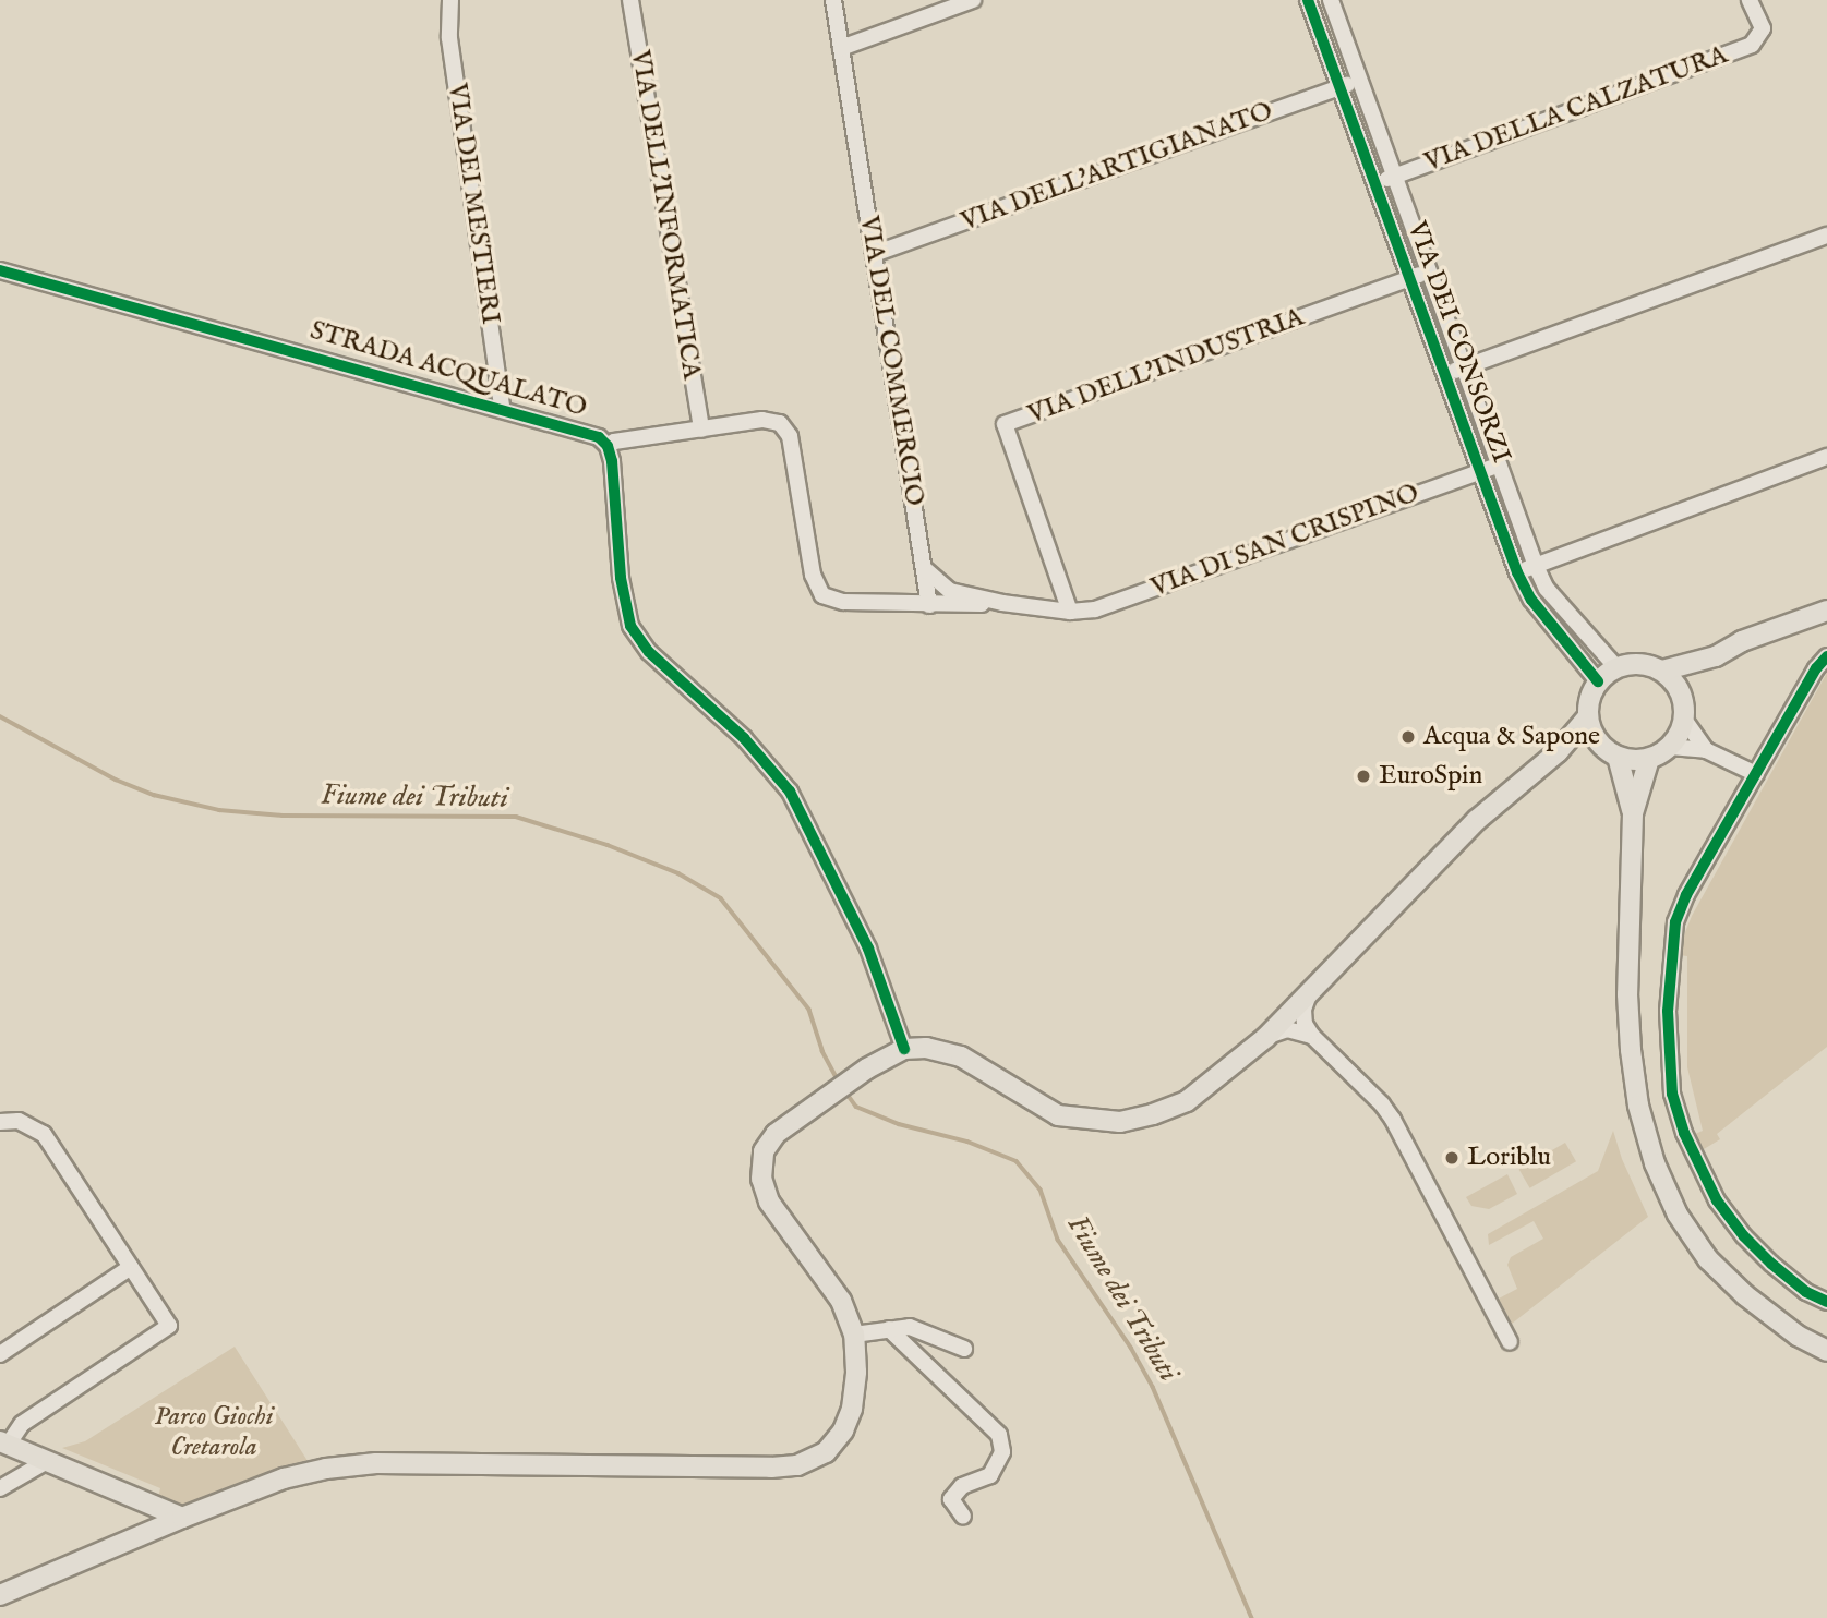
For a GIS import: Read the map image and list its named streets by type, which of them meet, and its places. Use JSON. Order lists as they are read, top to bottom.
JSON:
{
  "streets": {
    "street": [
      "VIA DELLA CALZATURA",
      "VIA DELL'ARTIGIANATO",
      "VIA DEI MESTIERI",
      "VIA DELL'INFORMATICA",
      "VIA DEI CONSORZI",
      "VIA DEL COMMERCIO",
      "VIA DELL'INDUSTRIA",
      "STRADA ACQUALATO",
      "VIA DI SAN CRISPINO"
    ]
  },
  "crossings": [
    ["VIA DELLA CALZATURA", "VIA DEI CONSORZI"],
    ["VIA DELL'ARTIGIANATO", "VIA DEI CONSORZI"],
    ["VIA DELL'ARTIGIANATO", "VIA DEL COMMERCIO"],
    ["VIA DEI MESTIERI", "STRADA ACQUALATO"],
    ["VIA DEI CONSORZI", "VIA DELL'INDUSTRIA"],
    ["VIA DEI CONSORZI", "VIA DI SAN CRISPINO"],
    ["VIA DELL'INDUSTRIA", "VIA DI SAN CRISPINO"]
  ],
  "water": ["Fiume dei Tributi"],
  "parks": ["Parco Giochi Cretarola"],
  "places": ["Acqua & Sapone", "EuroSpin", "Loriblu"]
}
